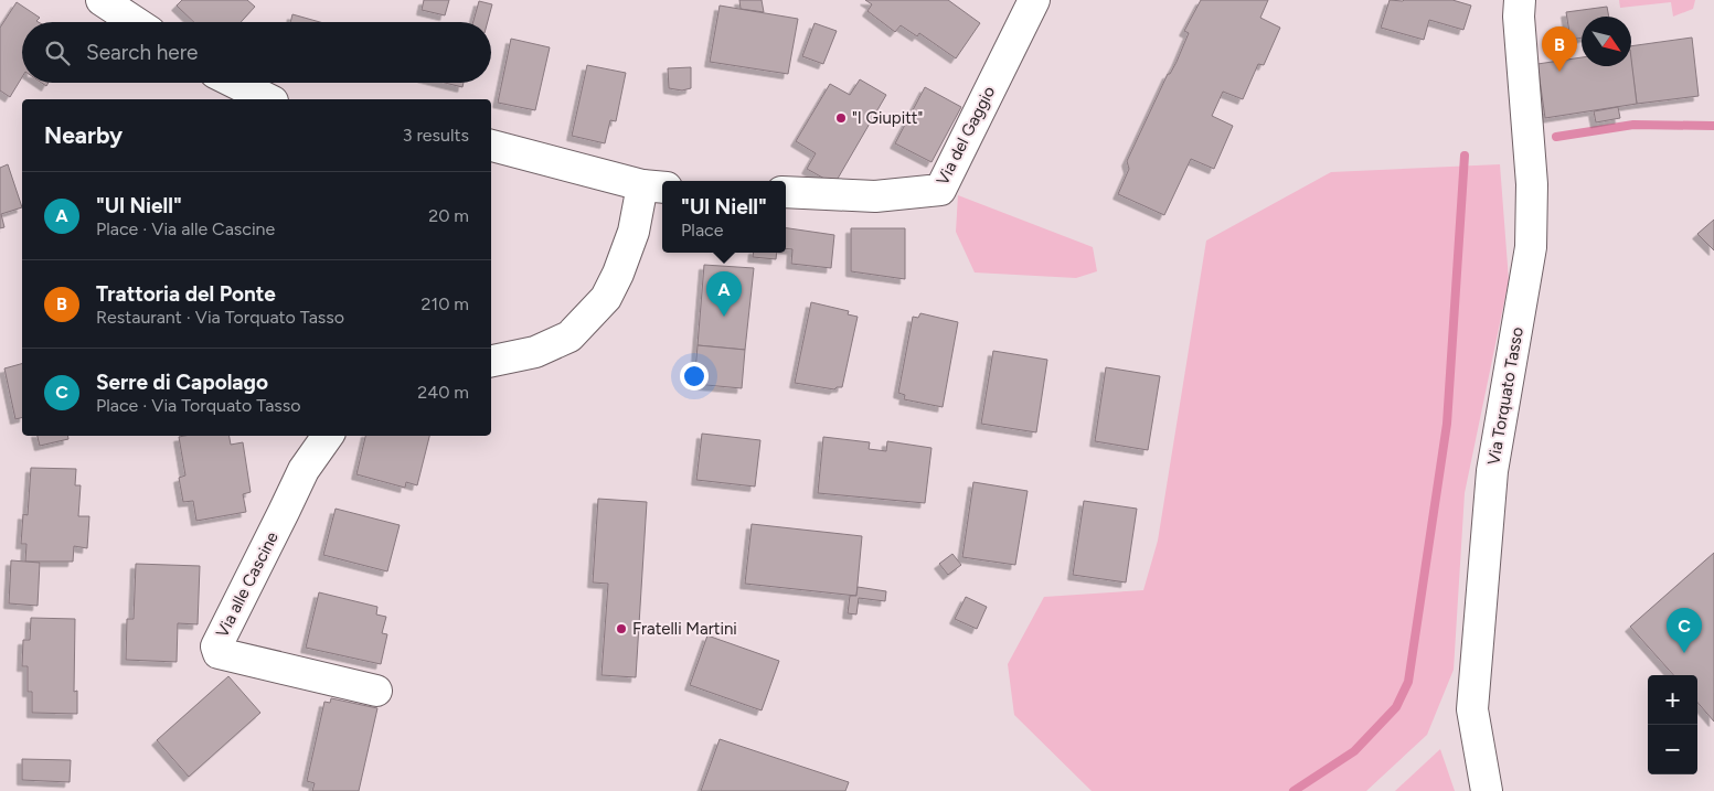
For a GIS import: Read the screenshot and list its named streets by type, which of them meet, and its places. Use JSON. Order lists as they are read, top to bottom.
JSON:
{
  "streets": {
    "street": ["Via del Gaggio", "Via Torquato Tasso", "Via alle Cascine"]
  },
  "places": ["\"I Giupitt\"", "Fratelli Martini"],
  "north": "bottom right",
  "page": {
    "search": "Search here",
    "pins": ["B", "A", "C"],
    "heading": ["Nearby", "3 results"],
    "list": [
      {
        "mark": "A",
        "name": "\"Ul Niell\"",
        "note": "Place · Via alle Cascine",
        "value": "20 m"
      },
      {
        "mark": "B",
        "name": "Trattoria del Ponte",
        "note": "Restaurant · Via Torquato Tasso",
        "value": "210 m"
      },
      {
        "mark": "C",
        "name": "Serre di Capolago",
        "note": "Place · Via Torquato Tasso",
        "value": "240 m"
      }
    ],
    "popup": ["\"Ul Niell\"", "Place"],
    "map_buttons": ["+", "−"]
  }
}
